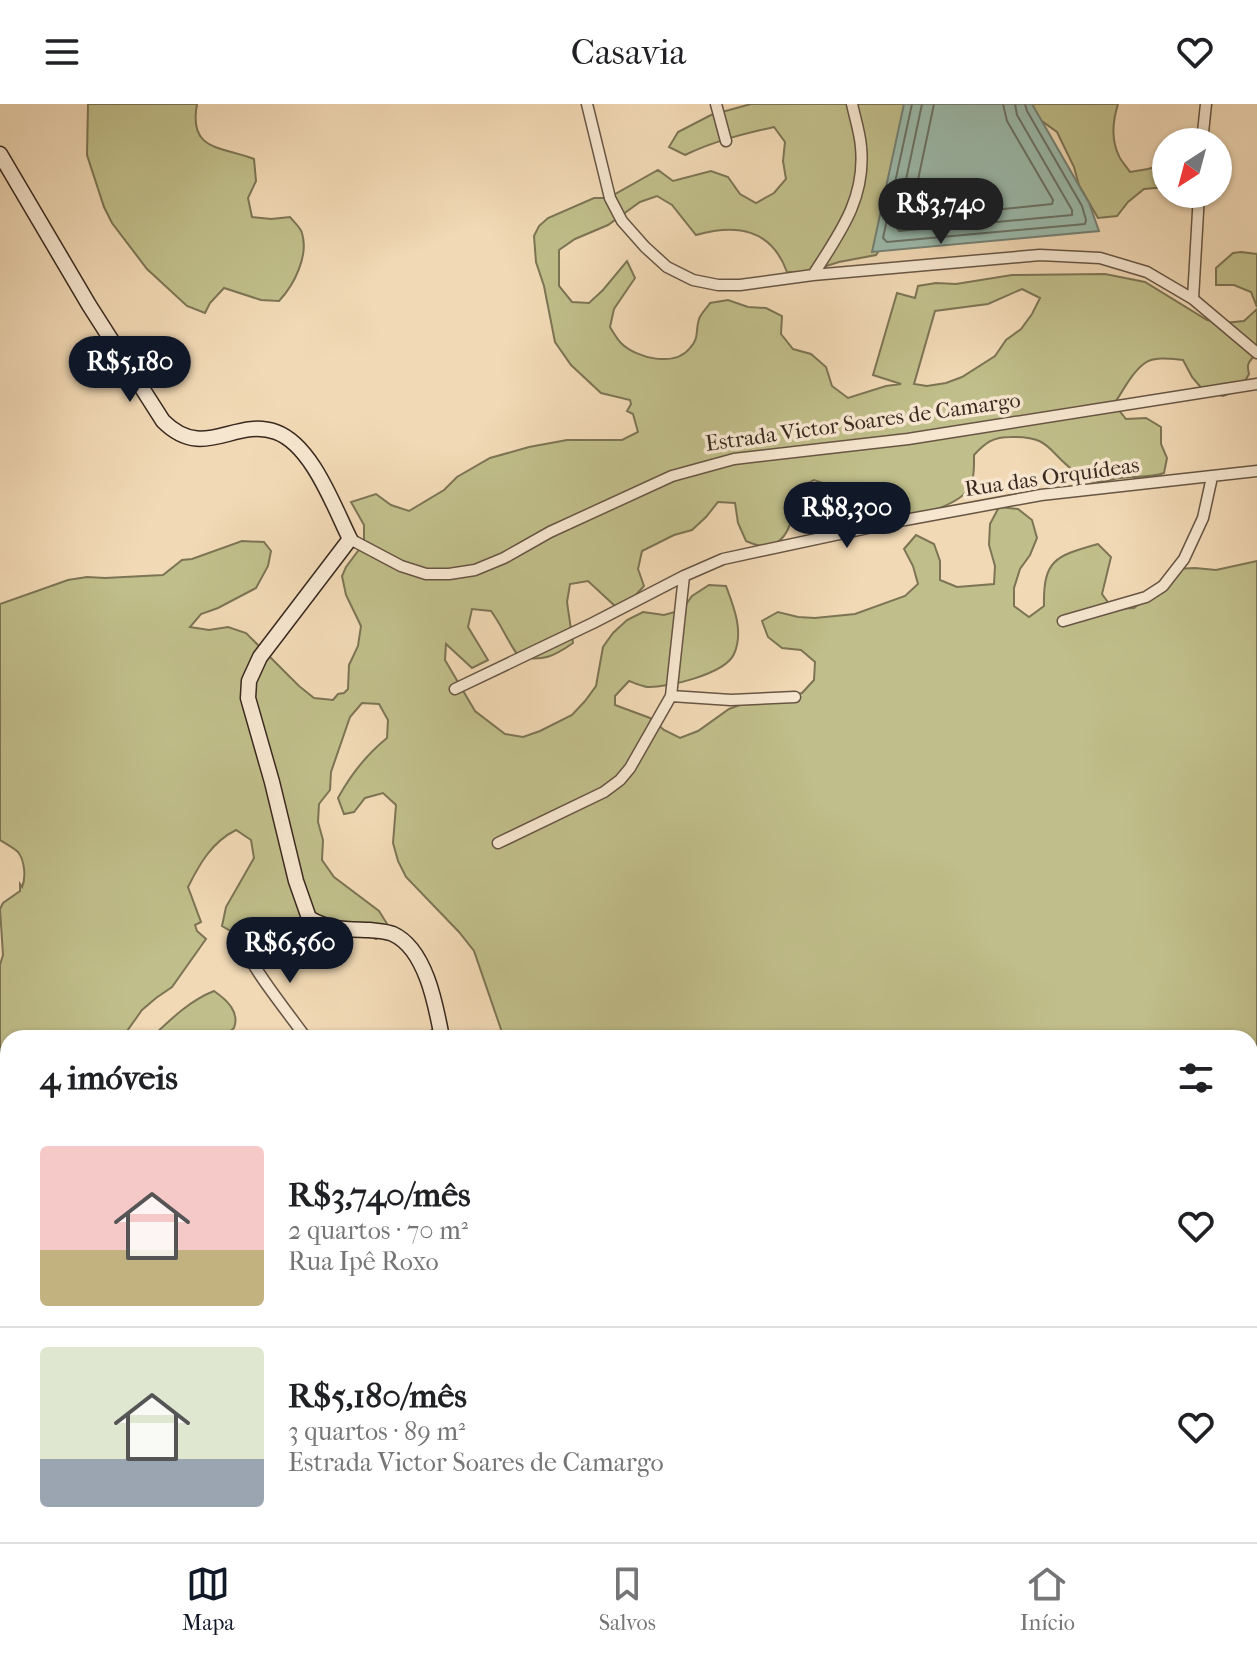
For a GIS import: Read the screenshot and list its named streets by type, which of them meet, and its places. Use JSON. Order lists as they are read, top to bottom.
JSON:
{
  "streets": {
    "street": ["Estrada Victor Soares de Camargo", "Rua das Orquídeas"]
  },
  "north": "bottom left",
  "page": {
    "header": "Casavia",
    "price": [
      "R$3,740",
      "R$5,180",
      "R$8,300",
      "R$6,560"
    ],
    "heading": "4 imóveis",
    "list": [
      {
        "name": "R$3,740/mês",
        "note": "2 quartos · 70 m² · Rua Ipê Roxo"
      },
      {
        "name": "R$5,180/mês",
        "note": "3 quartos · 89 m² · Estrada Victor Soares de Camargo"
      }
    ],
    "tabs": ["Mapa", "Salvos", "Início"]
  }
}
